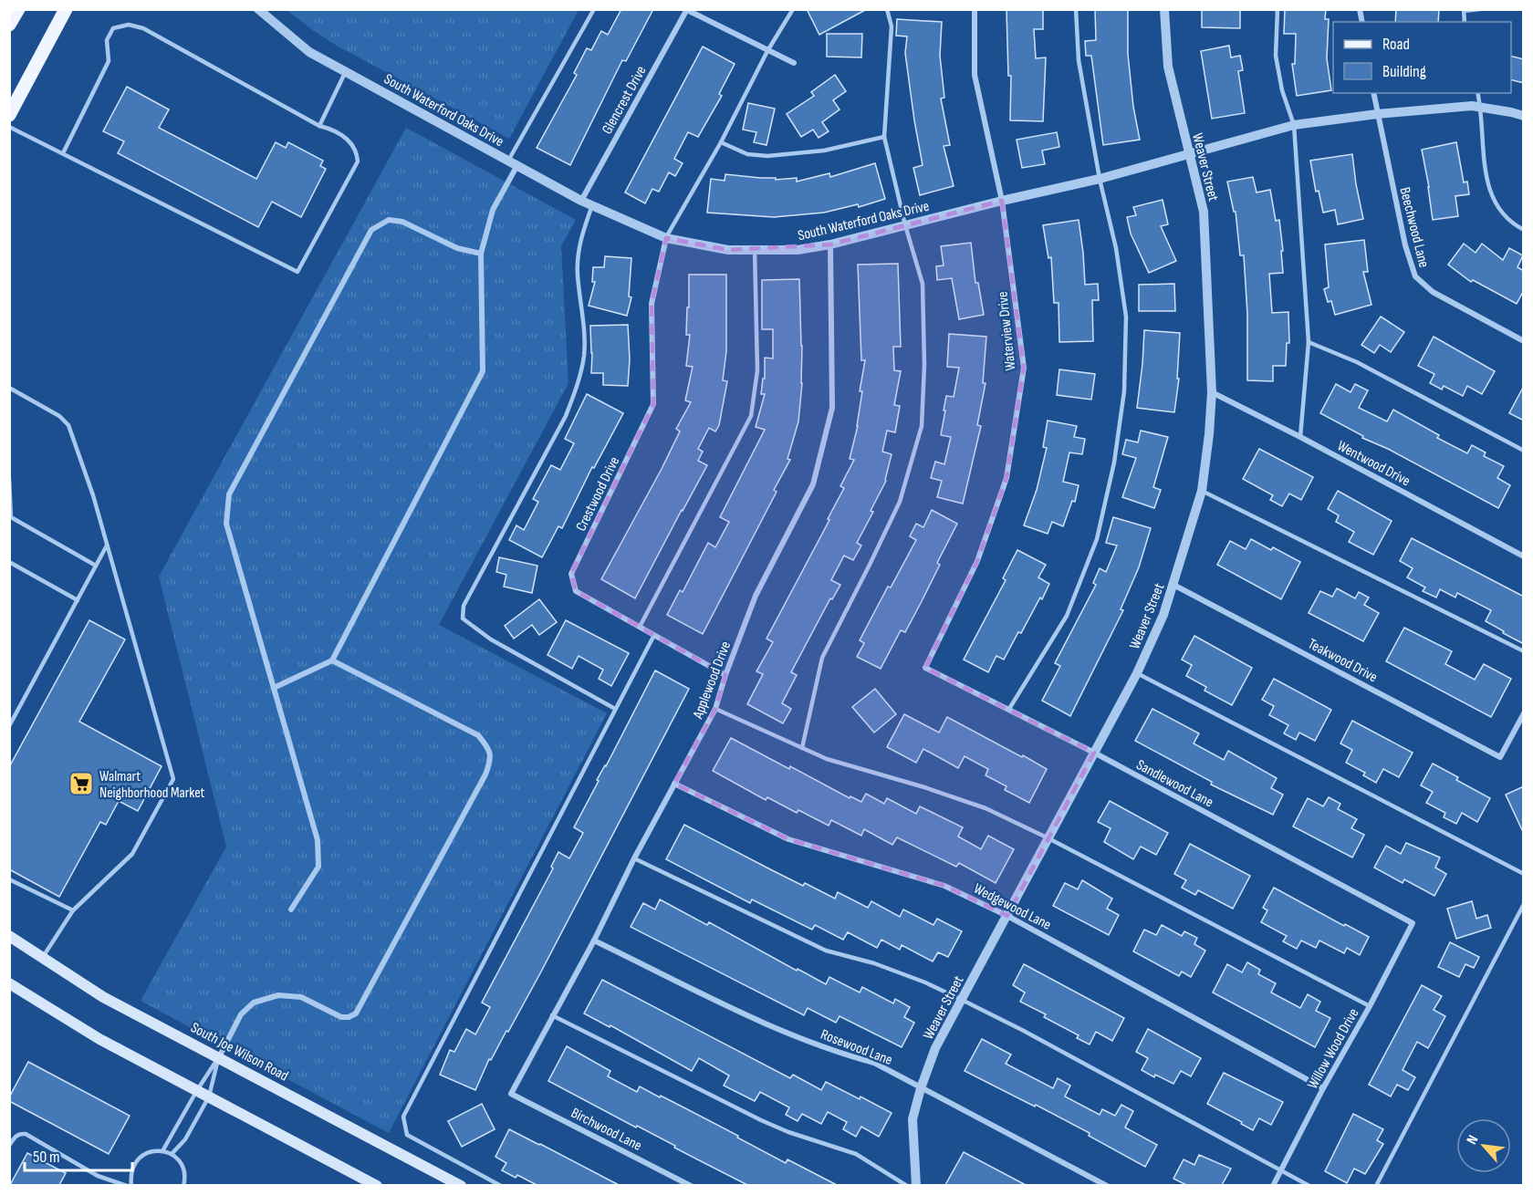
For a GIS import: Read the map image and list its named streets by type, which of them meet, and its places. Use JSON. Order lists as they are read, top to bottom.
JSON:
{
  "streets": {
    "main road": ["South Joe Wilson Road"],
    "street": [
      "Glencrest Drive",
      "South Waterford Oaks Drive",
      "Weaver Street",
      "Beechwood Lane",
      "Waterview Drive",
      "Wentwood Drive",
      "Crestwood Drive",
      "Teakwood Drive",
      "Applewood Drive",
      "Sandlewood Lane",
      "Wedgewood Lane",
      "Rosewood Lane",
      "Willow Wood Drive",
      "Birchwood Lane"
    ]
  },
  "crossings": [
    ["Glencrest Drive", "South Waterford Oaks Drive"],
    ["South Waterford Oaks Drive", "Weaver Street"],
    ["South Waterford Oaks Drive", "Beechwood Lane"],
    ["South Waterford Oaks Drive", "Waterview Drive"],
    ["South Waterford Oaks Drive", "Crestwood Drive"],
    ["South Waterford Oaks Drive", "Applewood Drive"],
    ["Weaver Street", "Wentwood Drive"],
    ["Weaver Street", "Teakwood Drive"],
    ["Weaver Street", "Sandlewood Lane"],
    ["Weaver Street", "Wedgewood Lane"],
    ["Weaver Street", "Rosewood Lane"],
    ["Waterview Drive", "Sandlewood Lane"],
    ["Crestwood Drive", "Applewood Drive"],
    ["Applewood Drive", "Wedgewood Lane"],
    ["Applewood Drive", "Rosewood Lane"],
    ["Applewood Drive", "Birchwood Lane"],
    ["Sandlewood Lane", "Willow Wood Drive"],
    ["Wedgewood Lane", "Willow Wood Drive"]
  ],
  "places": {
    "supermarket": ["Walmart Neighborhood Market"]
  },
  "legend": ["Road", "Building"],
  "scale_bar": "50 m",
  "north": "top left"
}
